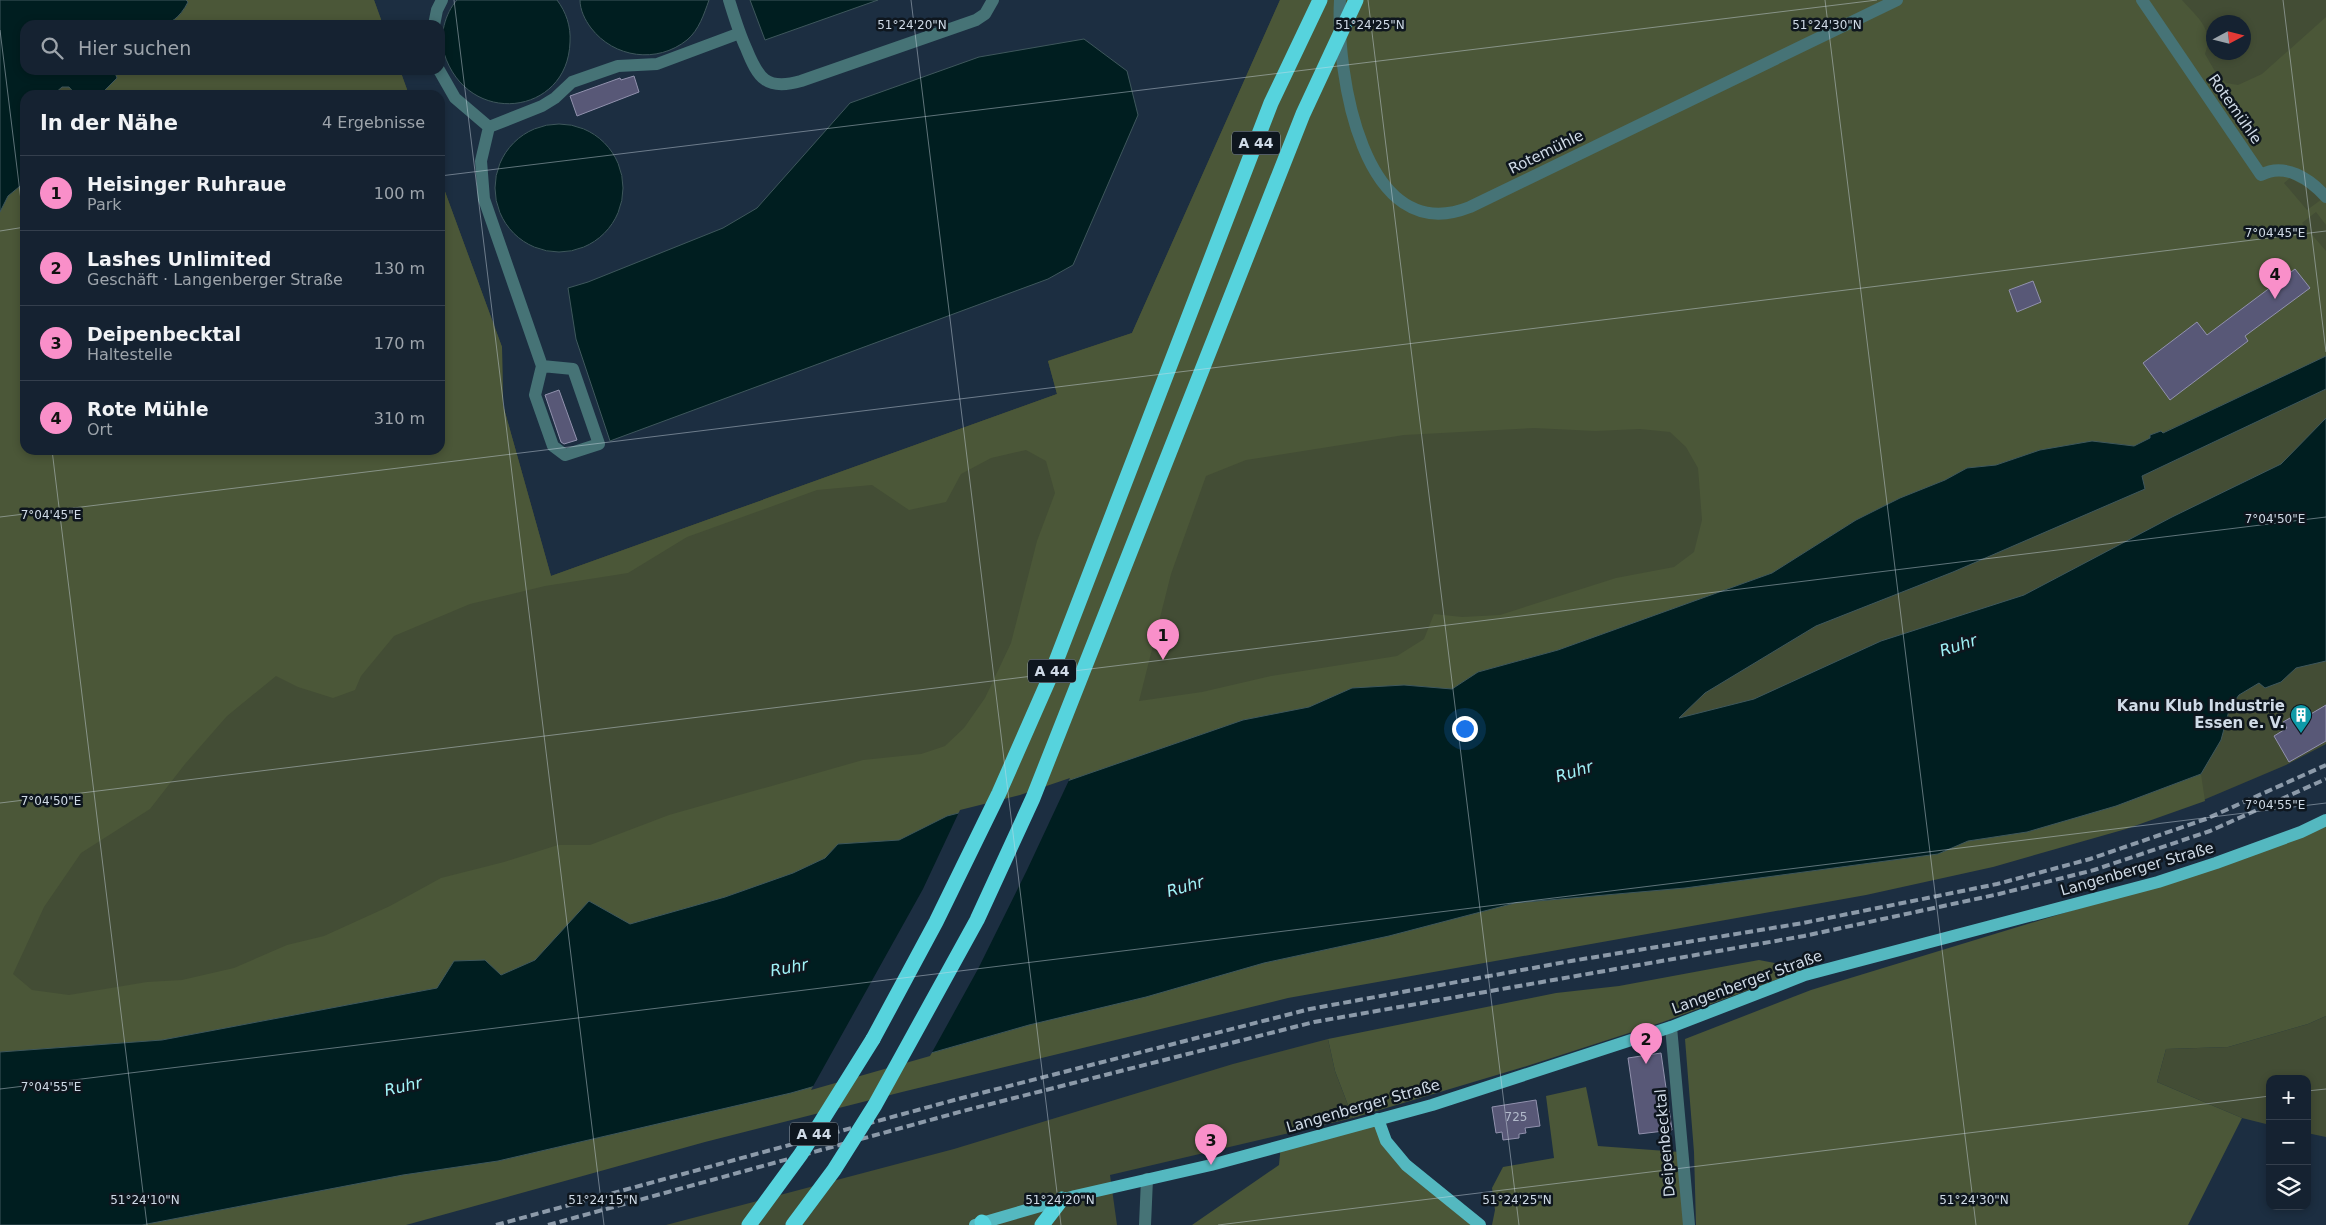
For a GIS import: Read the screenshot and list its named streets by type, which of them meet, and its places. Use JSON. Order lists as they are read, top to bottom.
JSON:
{
  "streets": {
    "highway": ["A 44"],
    "main road": ["Langenberger Straße"],
    "street": ["Rotemühle", "Deipenbecktal"]
  },
  "crossings": [
    ["Langenberger Straße", "Deipenbecktal"]
  ],
  "water": ["Ruhr"],
  "places": {
    "building": ["Kanu Klub Industrie Essen e. V."]
  },
  "house_numbers": ["725"],
  "north": "right",
  "page": {
    "search": "Hier suchen",
    "heading": ["In der Nähe", "4 Ergebnisse"],
    "list": [
      {
        "mark": "1",
        "name": "Heisinger Ruhraue",
        "note": "Park",
        "value": "100 m"
      },
      {
        "mark": "2",
        "name": "Lashes Unlimited",
        "note": "Geschäft · Langenberger Straße",
        "value": "130 m"
      },
      {
        "mark": "3",
        "name": "Deipenbecktal",
        "note": "Haltestelle",
        "value": "170 m"
      },
      {
        "mark": "4",
        "name": "Rote Mühle",
        "note": "Ort",
        "value": "310 m"
      }
    ],
    "pins": [
      "4",
      "1",
      "2",
      "3"
    ],
    "map_buttons": ["+", "−"]
  },
  "coordinates": [
    "51°24'20\"N",
    "51°24'25\"N",
    "51°24'30\"N",
    "7°04'45\"E",
    "7°04'50\"E",
    "7°04'55\"E",
    "51°24'10\"N",
    "51°24'15\"N"
  ]
}
